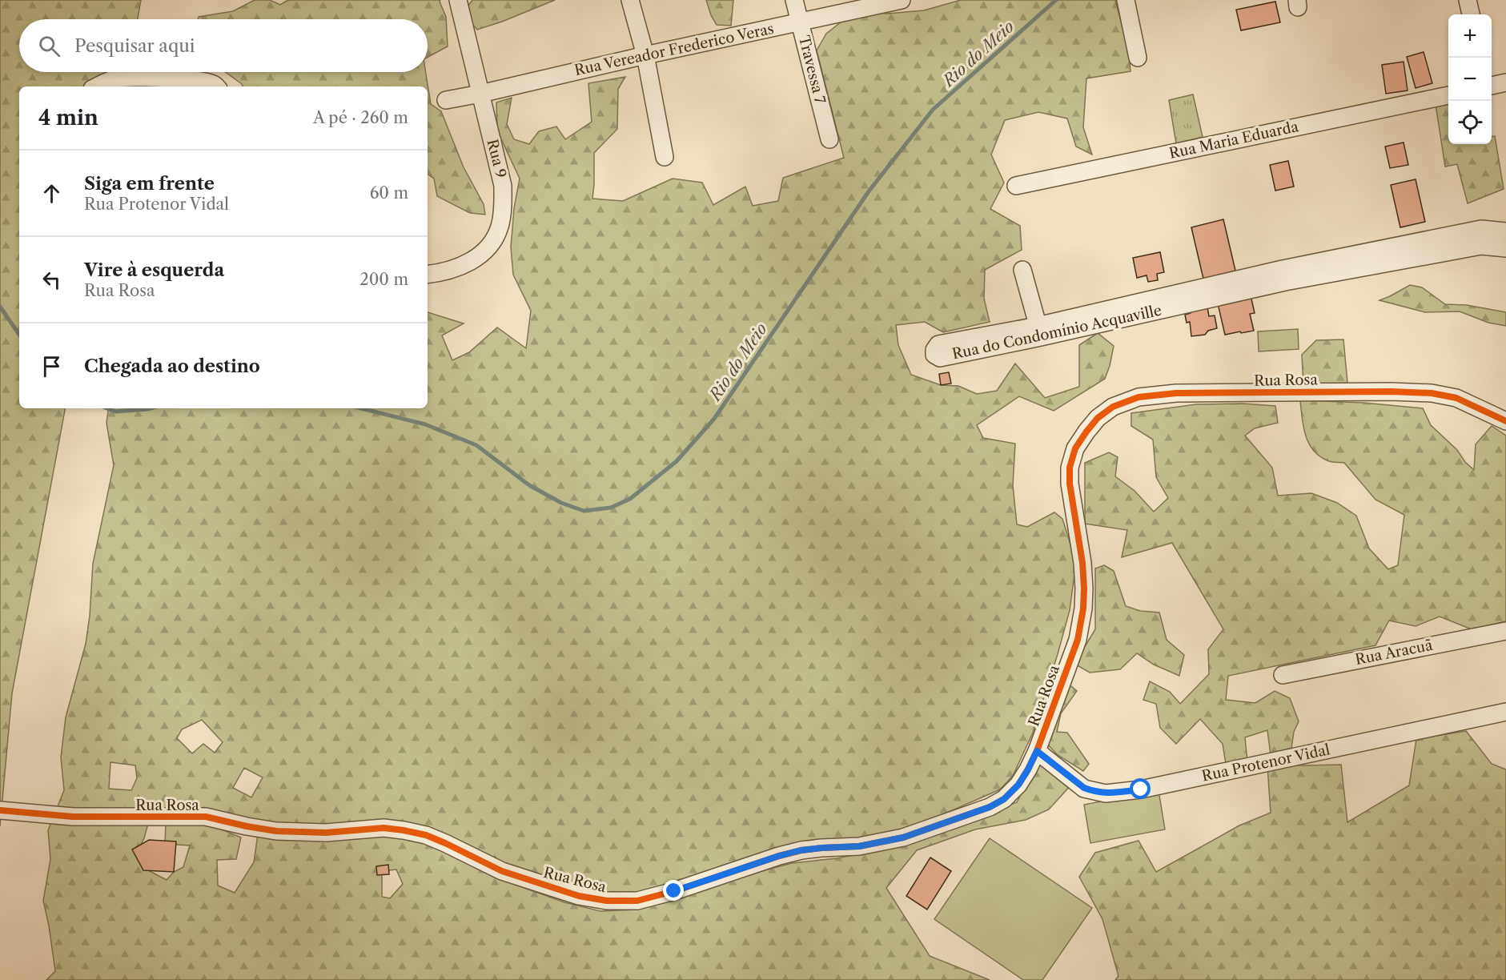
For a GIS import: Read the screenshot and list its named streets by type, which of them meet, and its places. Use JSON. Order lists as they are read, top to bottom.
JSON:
{
  "streets": {
    "street": [
      "Rua Vereador Frederico Veras",
      "Travessa 7",
      "Rua Maria Eduarda",
      "Rua 9",
      "Rua do Condomínio Acquaville",
      "Rua Rosa",
      "Rua Aracuã",
      "Rua Protenor Vidal"
    ]
  },
  "crossings": [
    ["Rua Vereador Frederico Veras", "Travessa 7"],
    ["Rua Vereador Frederico Veras", "Rua 9"],
    ["Rua Rosa", "Rua Protenor Vidal"]
  ],
  "water": ["Rio do Meio"],
  "page": {
    "map_buttons": ["+", "−"],
    "search": "Pesquisar aqui",
    "heading": ["4 min", "A pé · 260 m"],
    "list": [
      ["Siga em frente", "Rua Protenor Vidal", "60 m"],
      ["Vire à esquerda", "Rua Rosa", "200 m"],
      "Chegada ao destino"
    ]
  }
}
